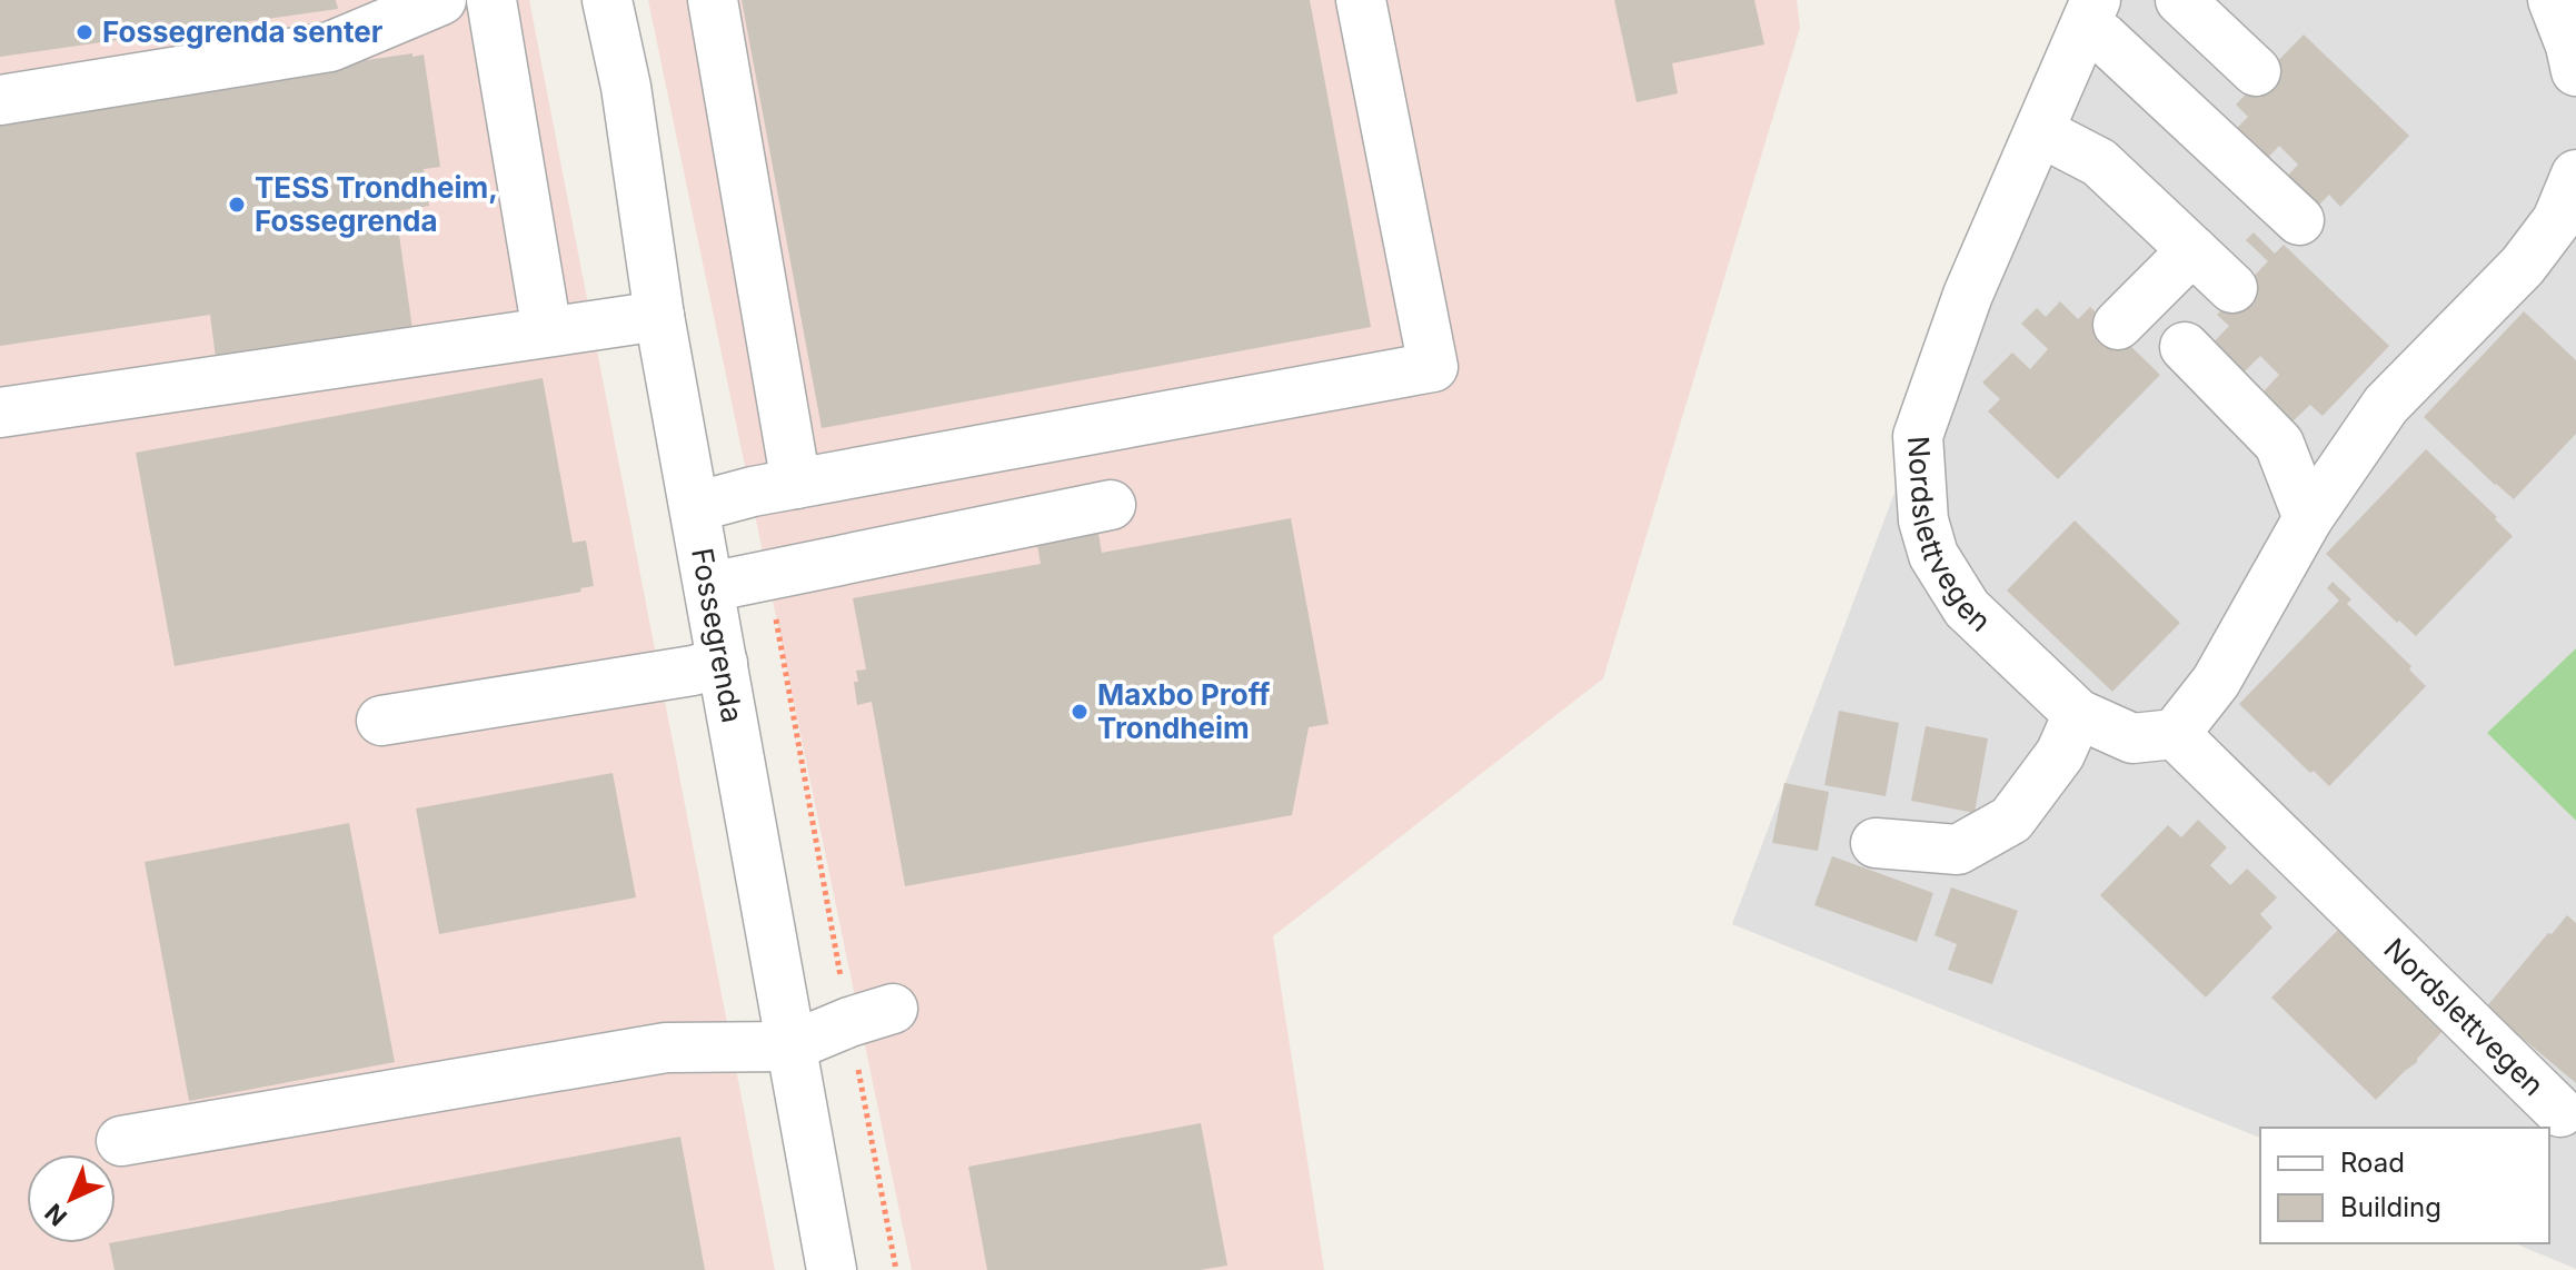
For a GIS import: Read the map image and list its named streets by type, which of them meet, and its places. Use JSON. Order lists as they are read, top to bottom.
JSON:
{
  "streets": {
    "street": ["Nordslettvegen", "Fossegrenda"]
  },
  "places": ["Fossegrenda senter", "TESS Trondheim, Fossegrenda", "Maxbo Proff Trondheim"],
  "legend": ["Road", "Building"],
  "north": "bottom left"
}
